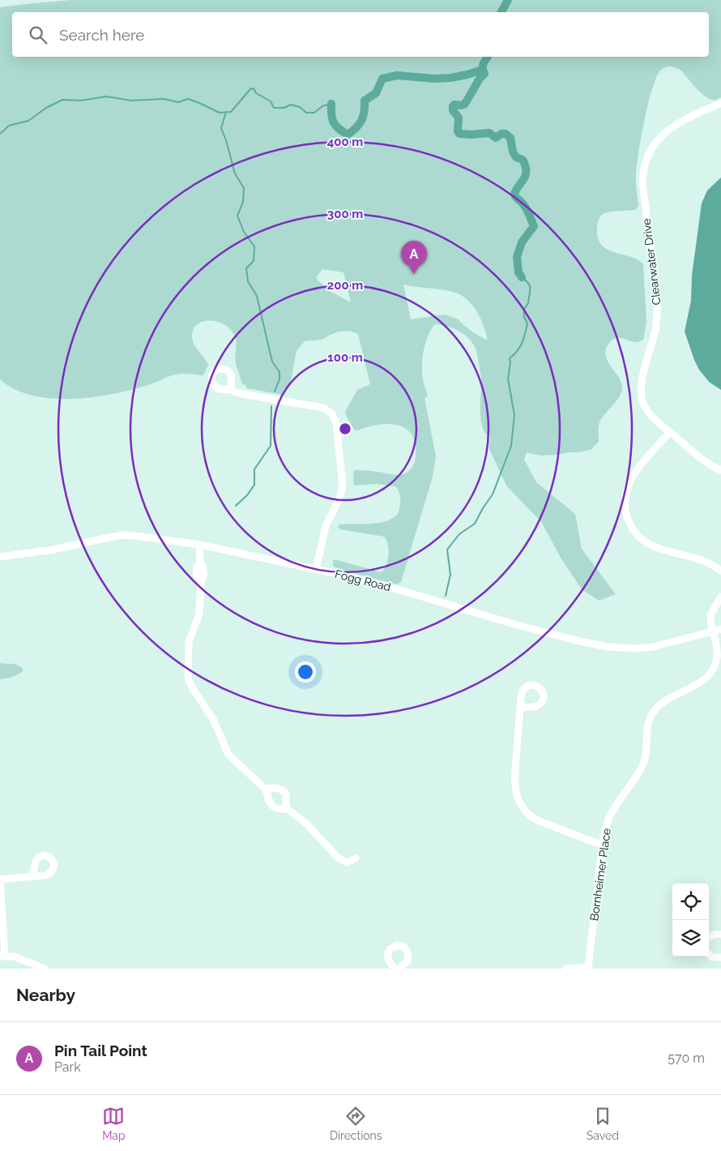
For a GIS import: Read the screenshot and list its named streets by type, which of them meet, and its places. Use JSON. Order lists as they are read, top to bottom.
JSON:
{
  "streets": {
    "street": ["Clearwater Drive", "Fogg Road", "Bornheimer Place"]
  },
  "crossings": [
    ["Fogg Road", "Bornheimer Place"]
  ],
  "page": {
    "search": "Search here",
    "pins": "A",
    "heading": "Nearby",
    "list": [
      {
        "mark": "A",
        "name": "Pin Tail Point",
        "note": "Park",
        "value": "570 m"
      }
    ],
    "nav": ["Map", "Directions", "Saved"]
  },
  "rings": [
    "400 m",
    "300 m",
    "200 m",
    "100 m"
  ]
}
